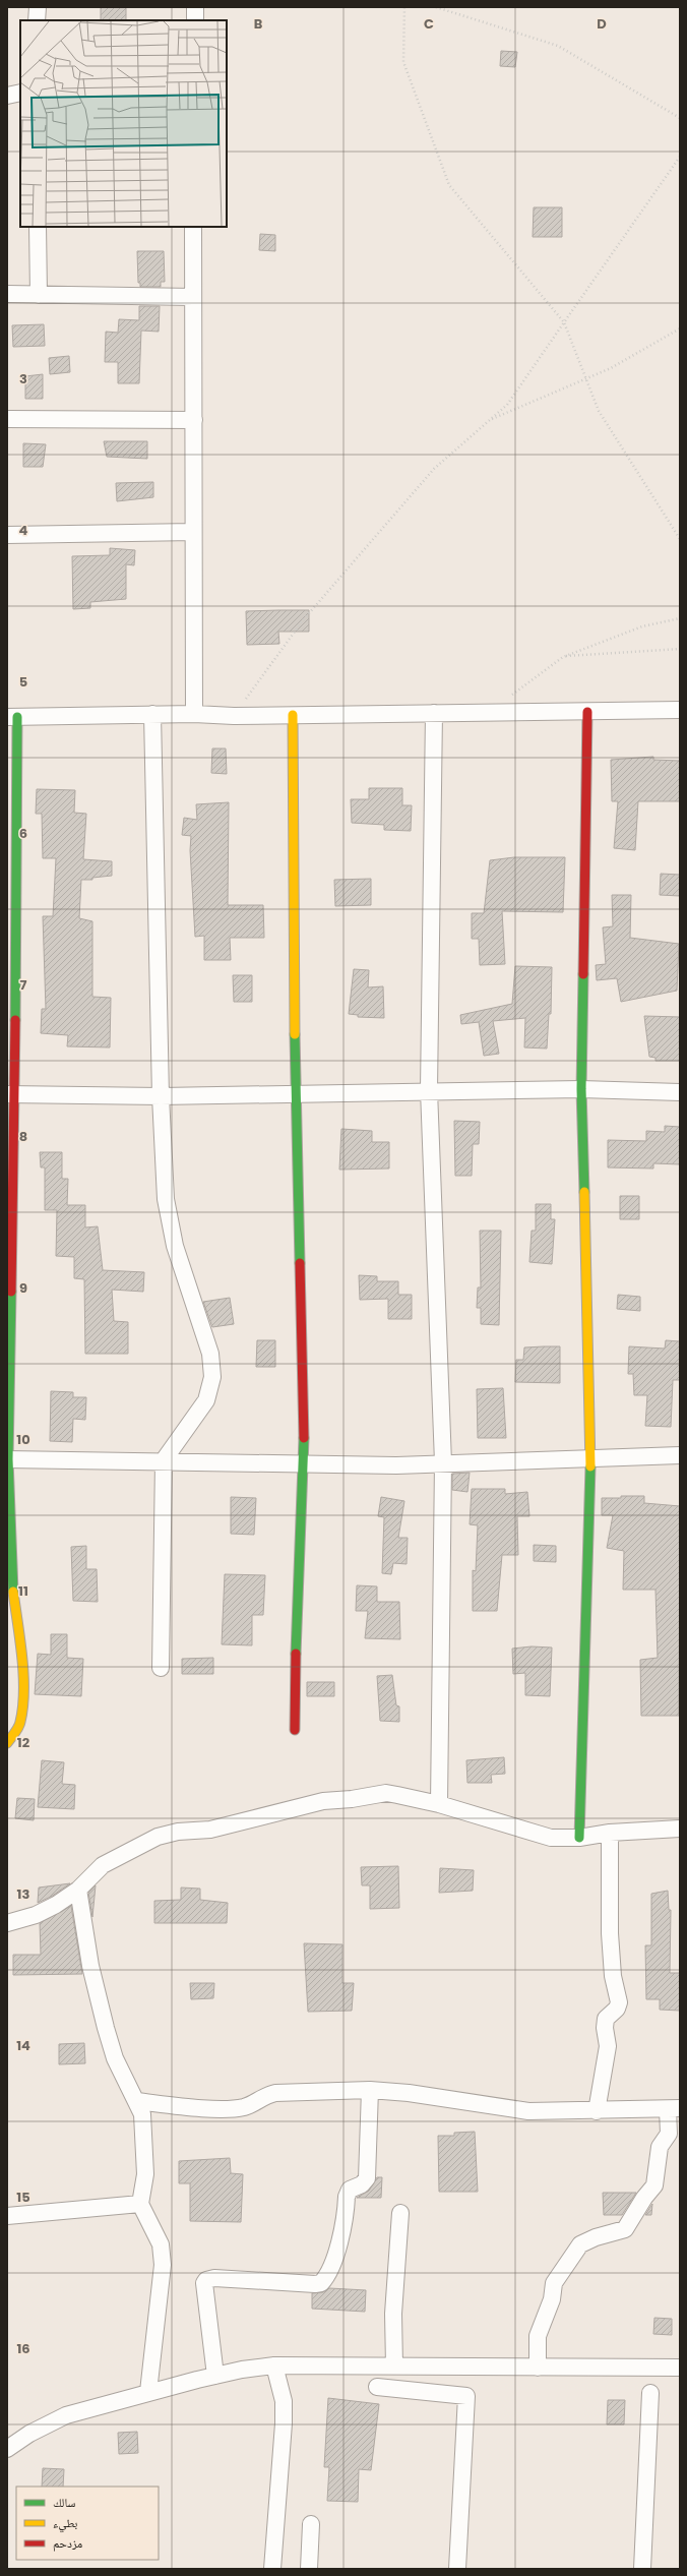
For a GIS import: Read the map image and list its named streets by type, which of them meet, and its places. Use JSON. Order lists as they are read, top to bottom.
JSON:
{
  "legend": ["سالك", "بطيء", "مزدحم"],
  "grid": {
    "columns": ["B", "C", "D"],
    "rows": [
      "3",
      "4",
      "5",
      "6",
      "7",
      "8",
      "9",
      "10",
      "11",
      "12",
      "13",
      "14",
      "15",
      "16"
    ]
  }
}
